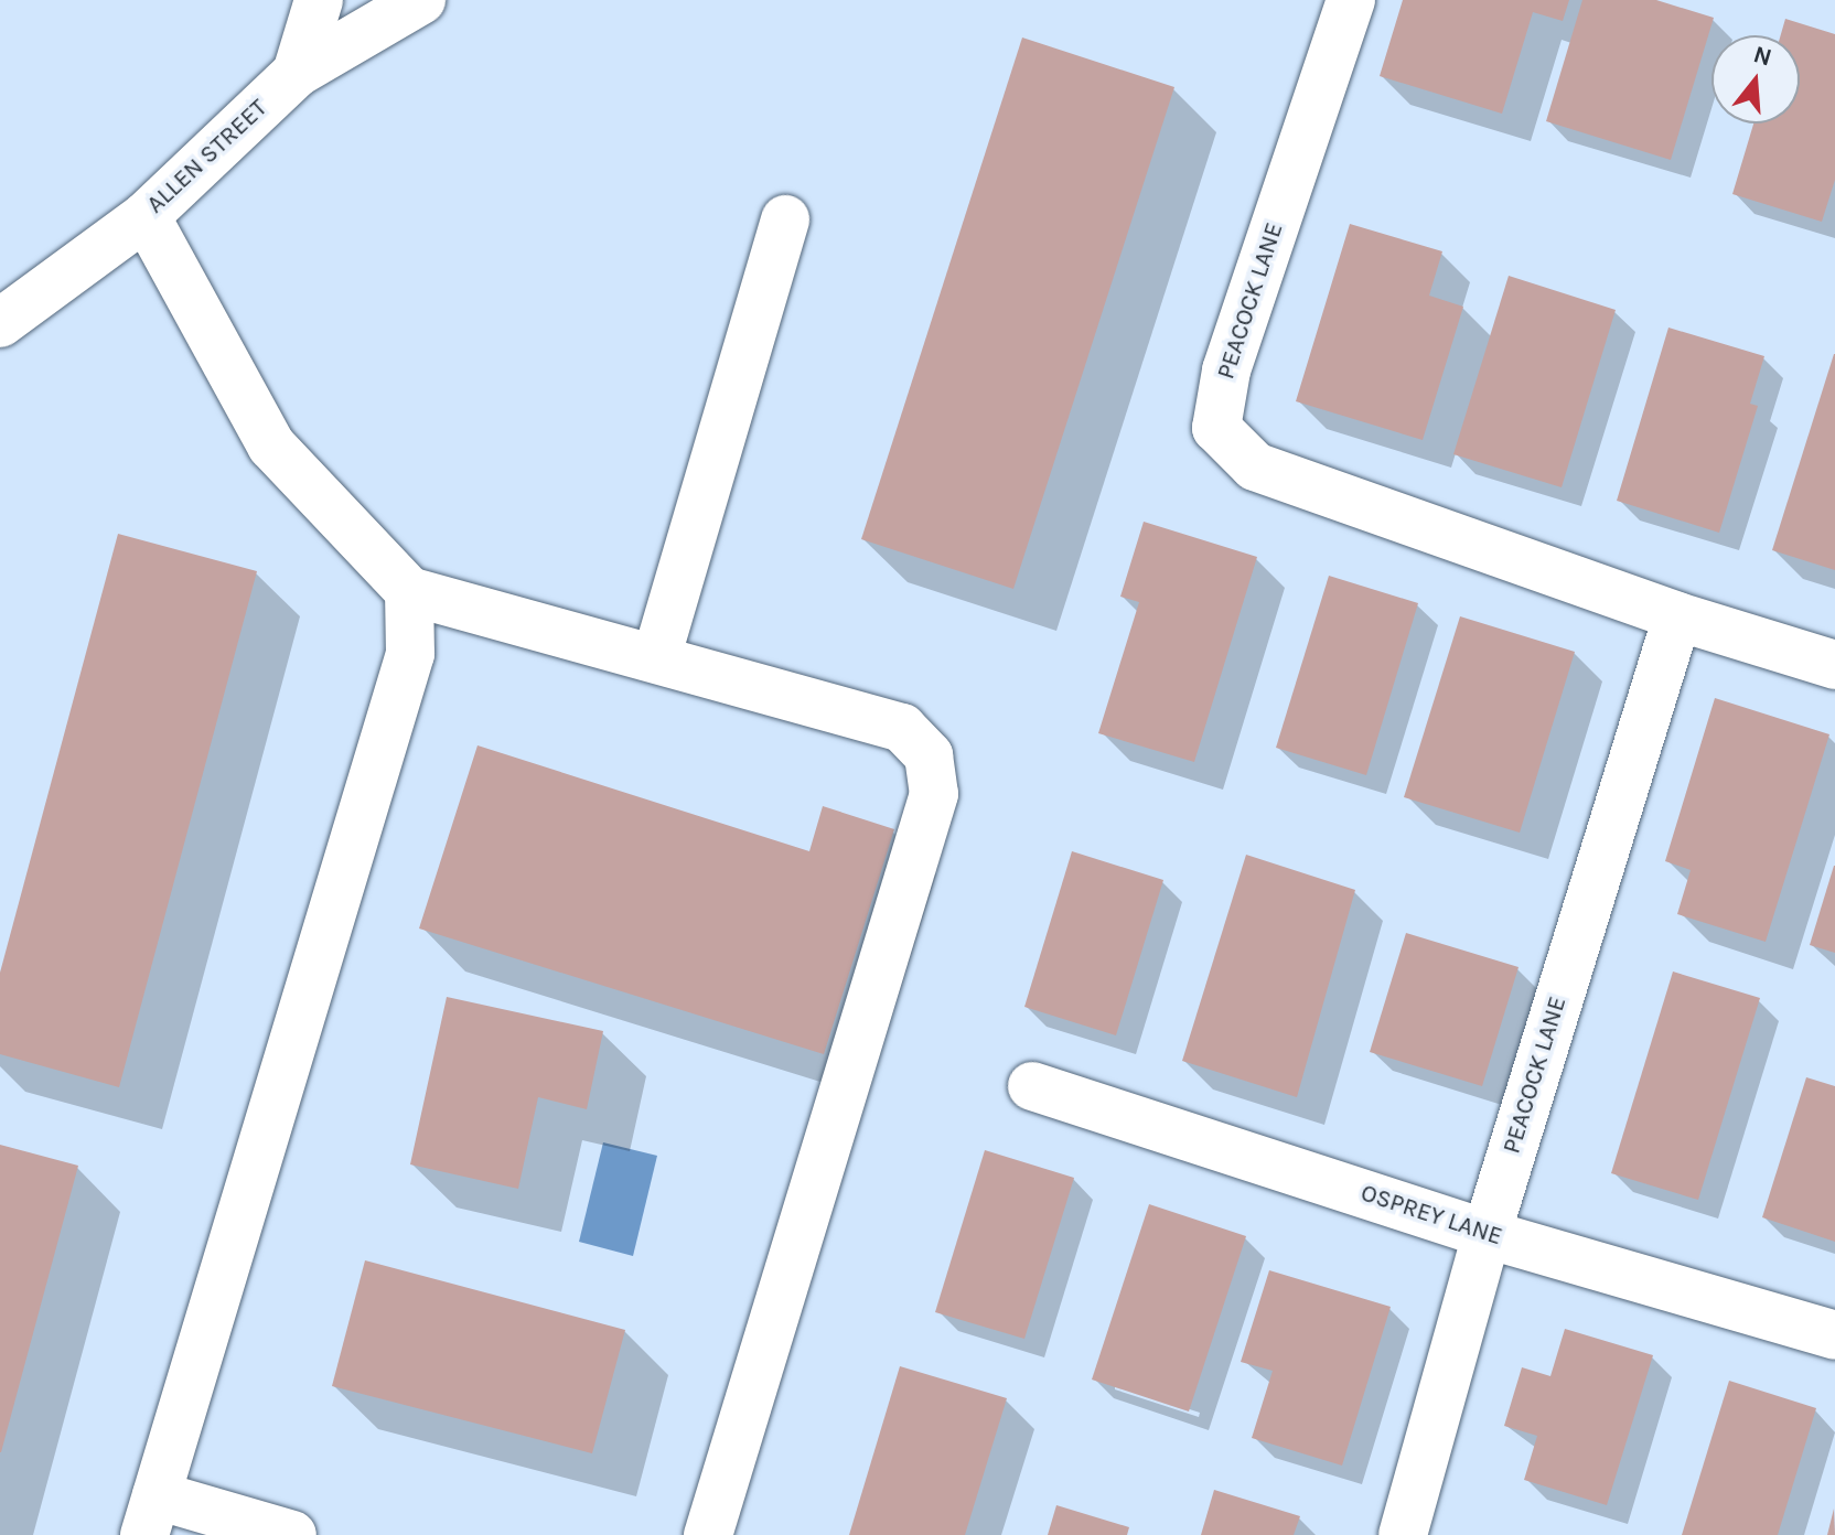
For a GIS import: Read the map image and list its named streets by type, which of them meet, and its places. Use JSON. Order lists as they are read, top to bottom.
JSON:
{
  "streets": {
    "street": ["ALLEN STREET", "PEACOCK LANE", "OSPREY LANE"]
  },
  "crossings": [
    ["PEACOCK LANE", "OSPREY LANE"]
  ],
  "north": "top"
}
